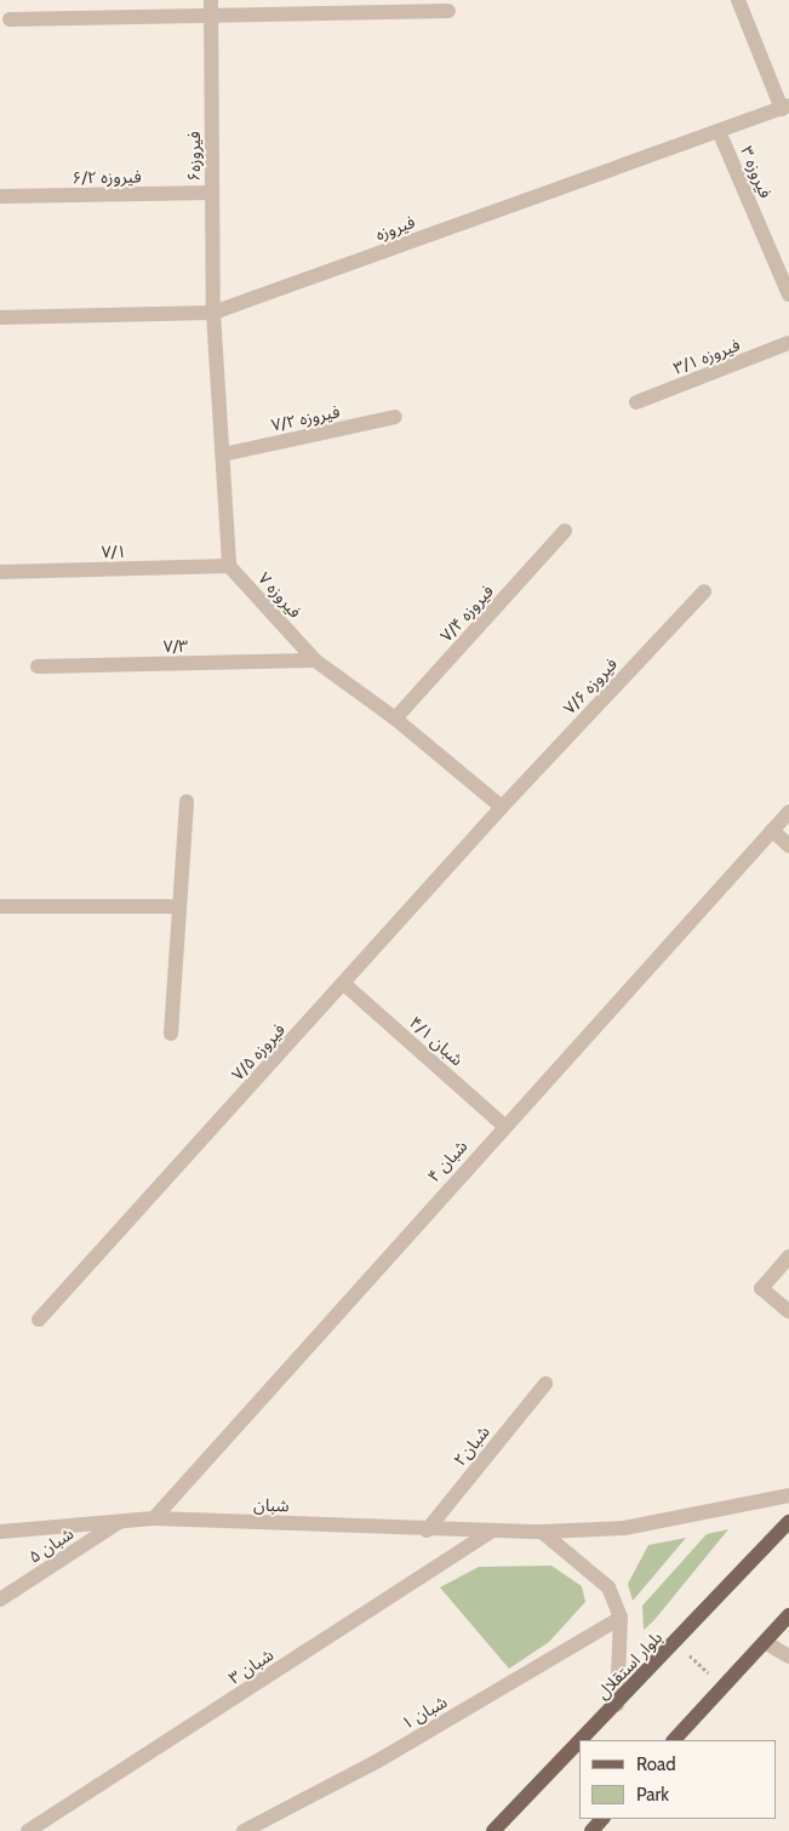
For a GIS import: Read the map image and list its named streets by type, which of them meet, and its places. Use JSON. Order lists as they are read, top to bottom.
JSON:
{
  "streets": {
    "main road": ["بلوار استقلال"],
    "street": [
      "فیروزه۶",
      "۳ فیروزه",
      "۶/۲ فیروزه",
      "فیروزه",
      "۳/۱ فیروزه",
      "۷/۲ فیروزه",
      "۷/۱",
      "۷ فیروزه",
      "۷/۴ فیروزه",
      "۷/۳",
      "۷/۶ فیروزه",
      "۴/۱ شبان",
      "۷/۵ فیروزه",
      "۴ شبان",
      "شبان۲",
      "شبان",
      "۵ شبان",
      "۳ شبان",
      "۱ شبان"
    ]
  },
  "crossings": [
    ["فیروزه۶", "۶/۲ فیروزه"],
    ["فیروزه۶", "فیروزه"],
    ["۳ فیروزه", "فیروزه"],
    ["۷/۱", "۷ فیروزه"],
    ["۷ فیروزه", "۷/۴ فیروزه"],
    ["۷ فیروزه", "۷/۳"],
    ["۷ فیروزه", "۷/۶ فیروزه"],
    ["۷ فیروزه", "۷/۵ فیروزه"],
    ["۷/۶ فیروزه", "۷/۵ فیروزه"],
    ["۴/۱ شبان", "۷/۵ فیروزه"],
    ["۴/۱ شبان", "۴ شبان"],
    ["۴ شبان", "شبان"],
    ["شبان۲", "شبان"],
    ["شبان", "۵ شبان"],
    ["شبان", "۳ شبان"]
  ],
  "legend": ["Road", "Park"]
}
